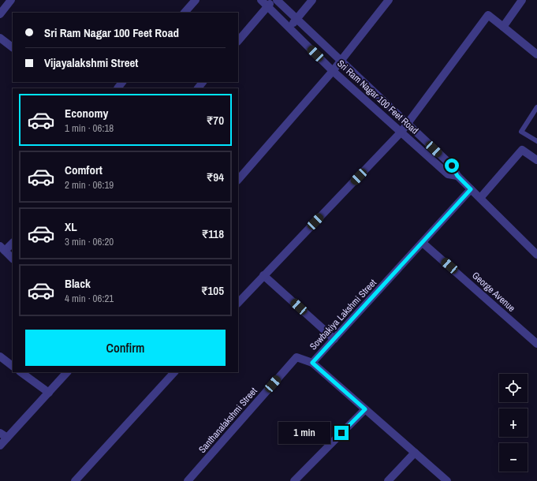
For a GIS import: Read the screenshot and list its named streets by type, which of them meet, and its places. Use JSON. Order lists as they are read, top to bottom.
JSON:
{
  "streets": {
    "street": [
      "Sri Ram Nagar 100 Feet Road",
      "George Avenue",
      "Sowbakiya Lakshmi Street",
      "Santhanalakshmi Street"
    ]
  },
  "crossings": [
    ["Sri Ram Nagar 100 Feet Road", "Sowbakiya Lakshmi Street"],
    ["George Avenue", "Sowbakiya Lakshmi Street"],
    ["Sowbakiya Lakshmi Street", "Santhanalakshmi Street"]
  ],
  "page": {
    "banner": ["Sri Ram Nagar 100 Feet Road", "Vijayalakshmi Street"],
    "list": [
      {
        "name": "Economy",
        "note": "1 min · 06:18",
        "value": "₹70"
      },
      {
        "name": "Comfort",
        "note": "2 min · 06:19",
        "value": "₹94"
      },
      {
        "name": "XL",
        "note": "3 min · 06:20",
        "value": "₹118"
      },
      {
        "name": "Black",
        "note": "4 min · 06:21",
        "value": "₹105"
      }
    ],
    "buttons": "Confirm",
    "map_buttons": ["+", "−"],
    "bubble": "1 min"
  }
}
